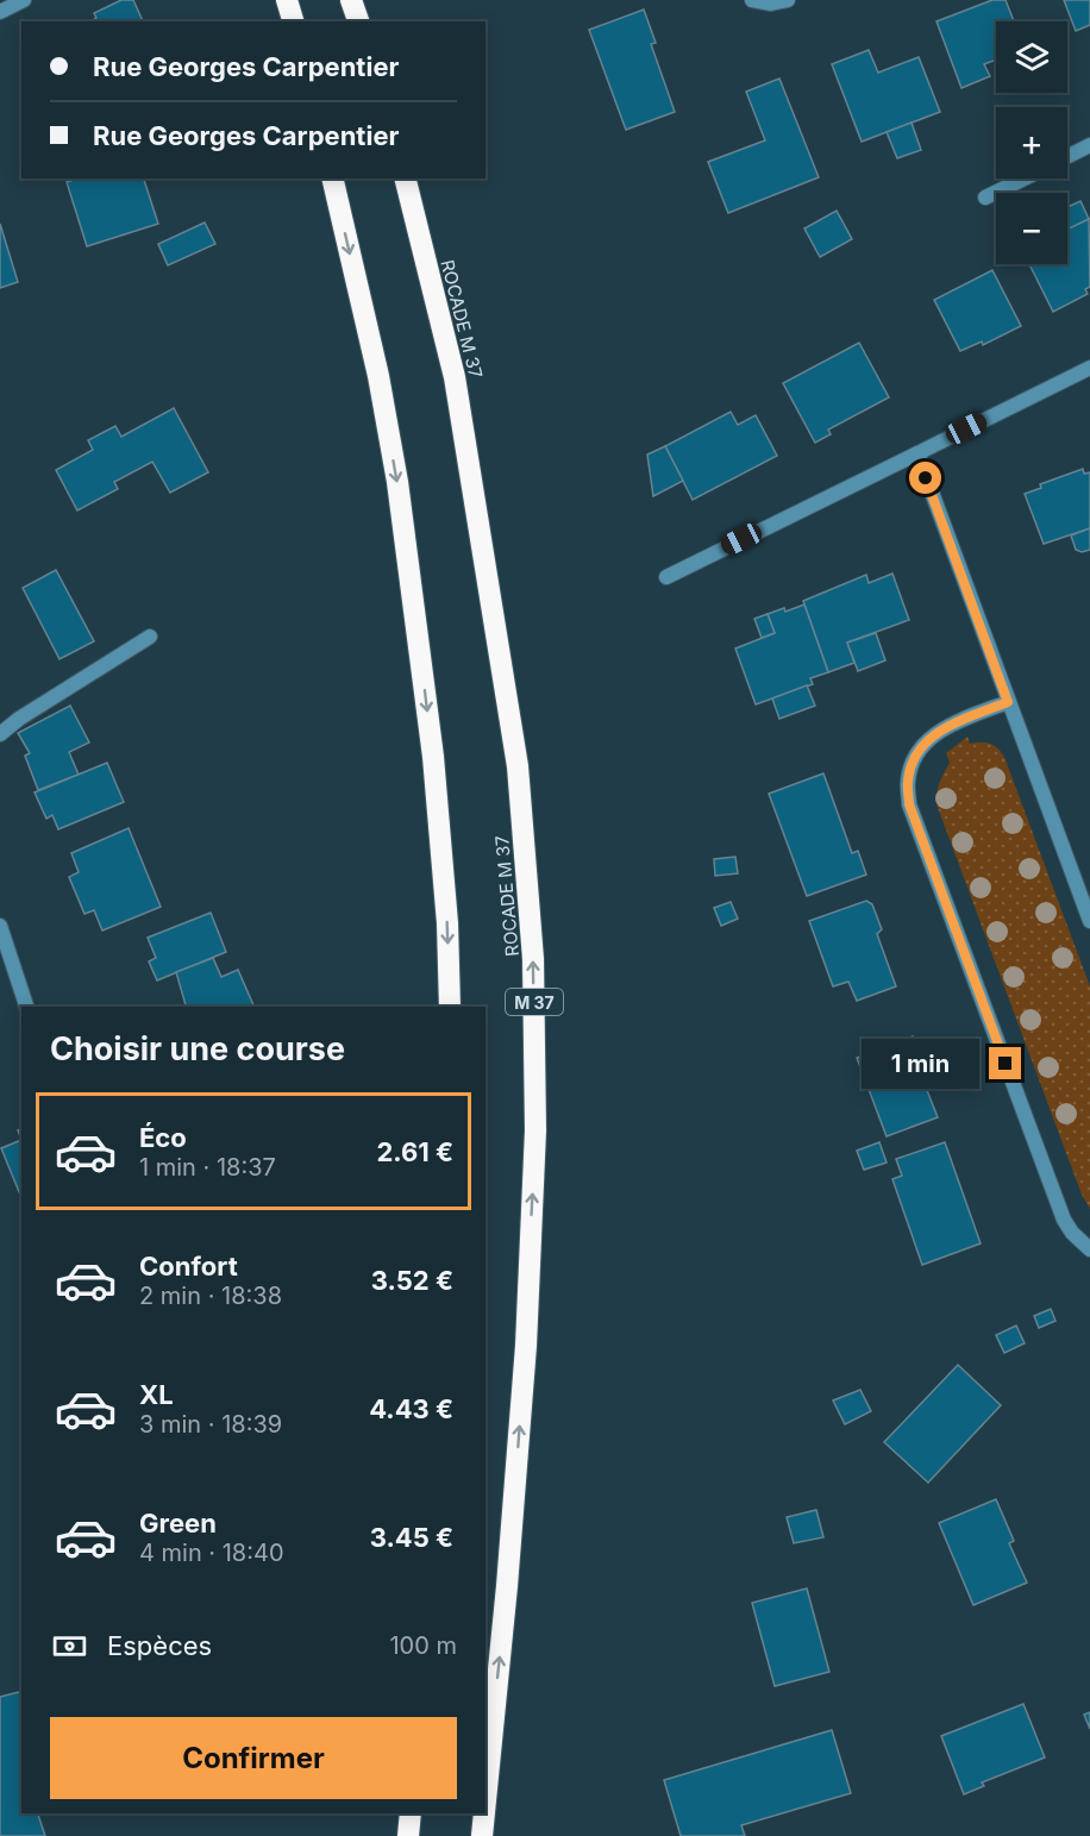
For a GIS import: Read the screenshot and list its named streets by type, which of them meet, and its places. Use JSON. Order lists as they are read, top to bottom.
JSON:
{
  "streets": {
    "highway": ["ROCADE M 37", "M 37"]
  },
  "page": {
    "map_buttons": ["+", "−"],
    "banner": ["Rue Georges Carpentier", "Rue Georges Carpentier"],
    "heading": "Choisir une course",
    "bubble": "1 min",
    "list": [
      {
        "name": "Éco",
        "note": "1 min · 18:37",
        "value": "2.61 €"
      },
      {
        "name": "Confort",
        "note": "2 min · 18:38",
        "value": "3.52 €"
      },
      {
        "name": "XL",
        "note": "3 min · 18:39",
        "value": "4.43 €"
      },
      {
        "name": "Green",
        "note": "4 min · 18:40",
        "value": "3.45 €"
      }
    ],
    "pay": ["Espèces", "100 m"],
    "buttons": "Confirmer"
  }
}
